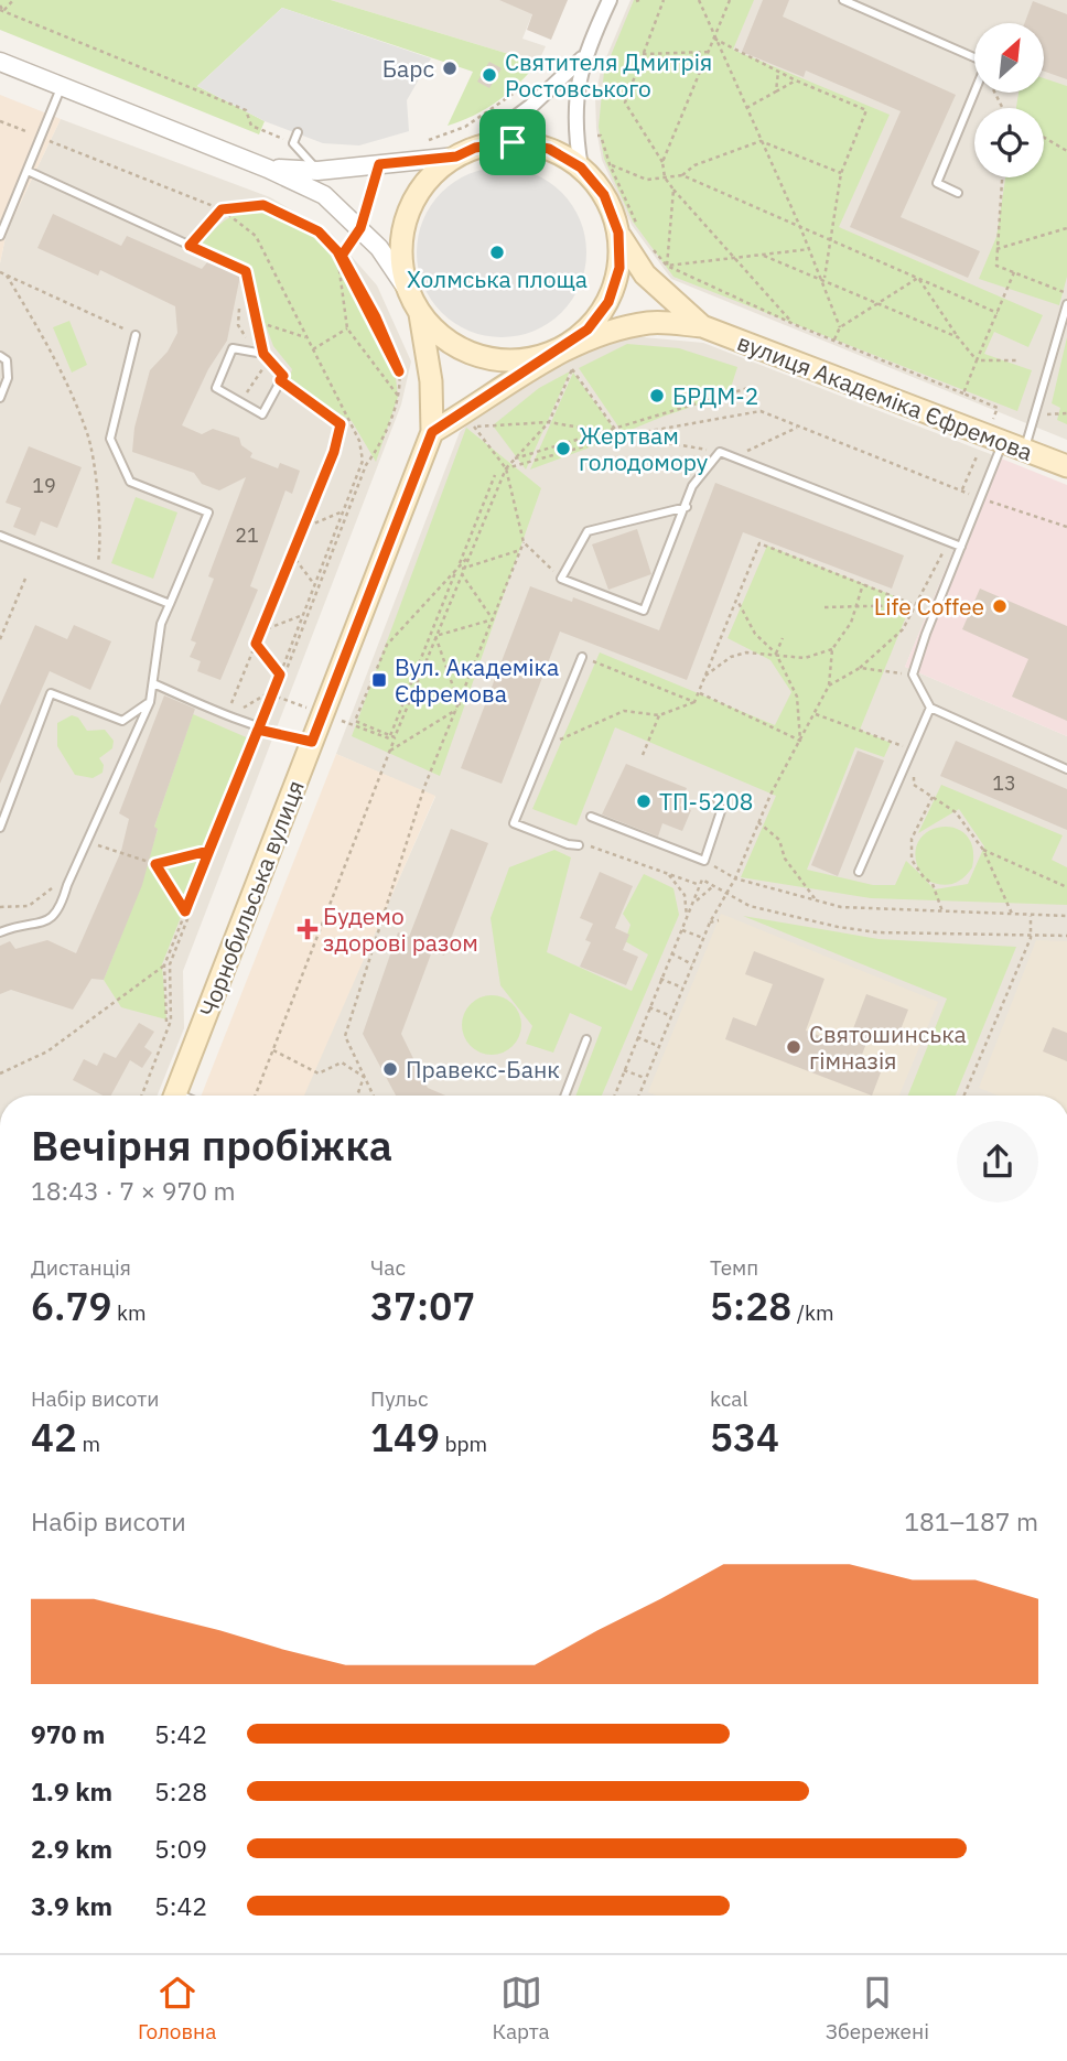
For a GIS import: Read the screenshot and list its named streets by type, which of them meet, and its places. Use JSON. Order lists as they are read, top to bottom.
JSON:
{
  "streets": {
    "main road": ["вулиця Академіка Єфремова", "Чорнобильська вулиця"]
  },
  "crossings": [
    ["вулиця Академіка Єфремова", "Чорнобильська вулиця"]
  ],
  "places": {
    "other": [
      "Барс",
      "Святителя Дмитрія Ростовського",
      "Холмська площа",
      "БРДМ-2",
      "Жертвам голодомору",
      "Life Coffee",
      "ТП-5208",
      "Святошинська гімназія",
      "Правекс-Банк"
    ],
    "transit": ["Вул. Академіка Єфремова"],
    "health": ["Будемо здорові разом"]
  },
  "house_numbers": ["19", "21", "13"],
  "north": "top right",
  "page": {
    "heading": ["Вечірня пробіжка", "18:43 · 7 × 970 m"],
    "stats": [
      ["Дистанція", "6.79 km"],
      ["Час", "37:07"],
      ["Темп", "5:28 /km"],
      ["Набір висоти", "42 m"],
      ["Пульс", "149 bpm"],
      ["kcal", "534"]
    ],
    "chart": ["Набір висоти", "181–187 m"],
    "list": [
      {
        "name": "970 m",
        "note": "5:42"
      },
      {
        "name": "1.9 km",
        "note": "5:28"
      },
      {
        "name": "2.9 km",
        "note": "5:09"
      },
      {
        "name": "3.9 km",
        "note": "5:42"
      }
    ],
    "tabs": ["Головна", "Карта", "Збережені"]
  }
}
